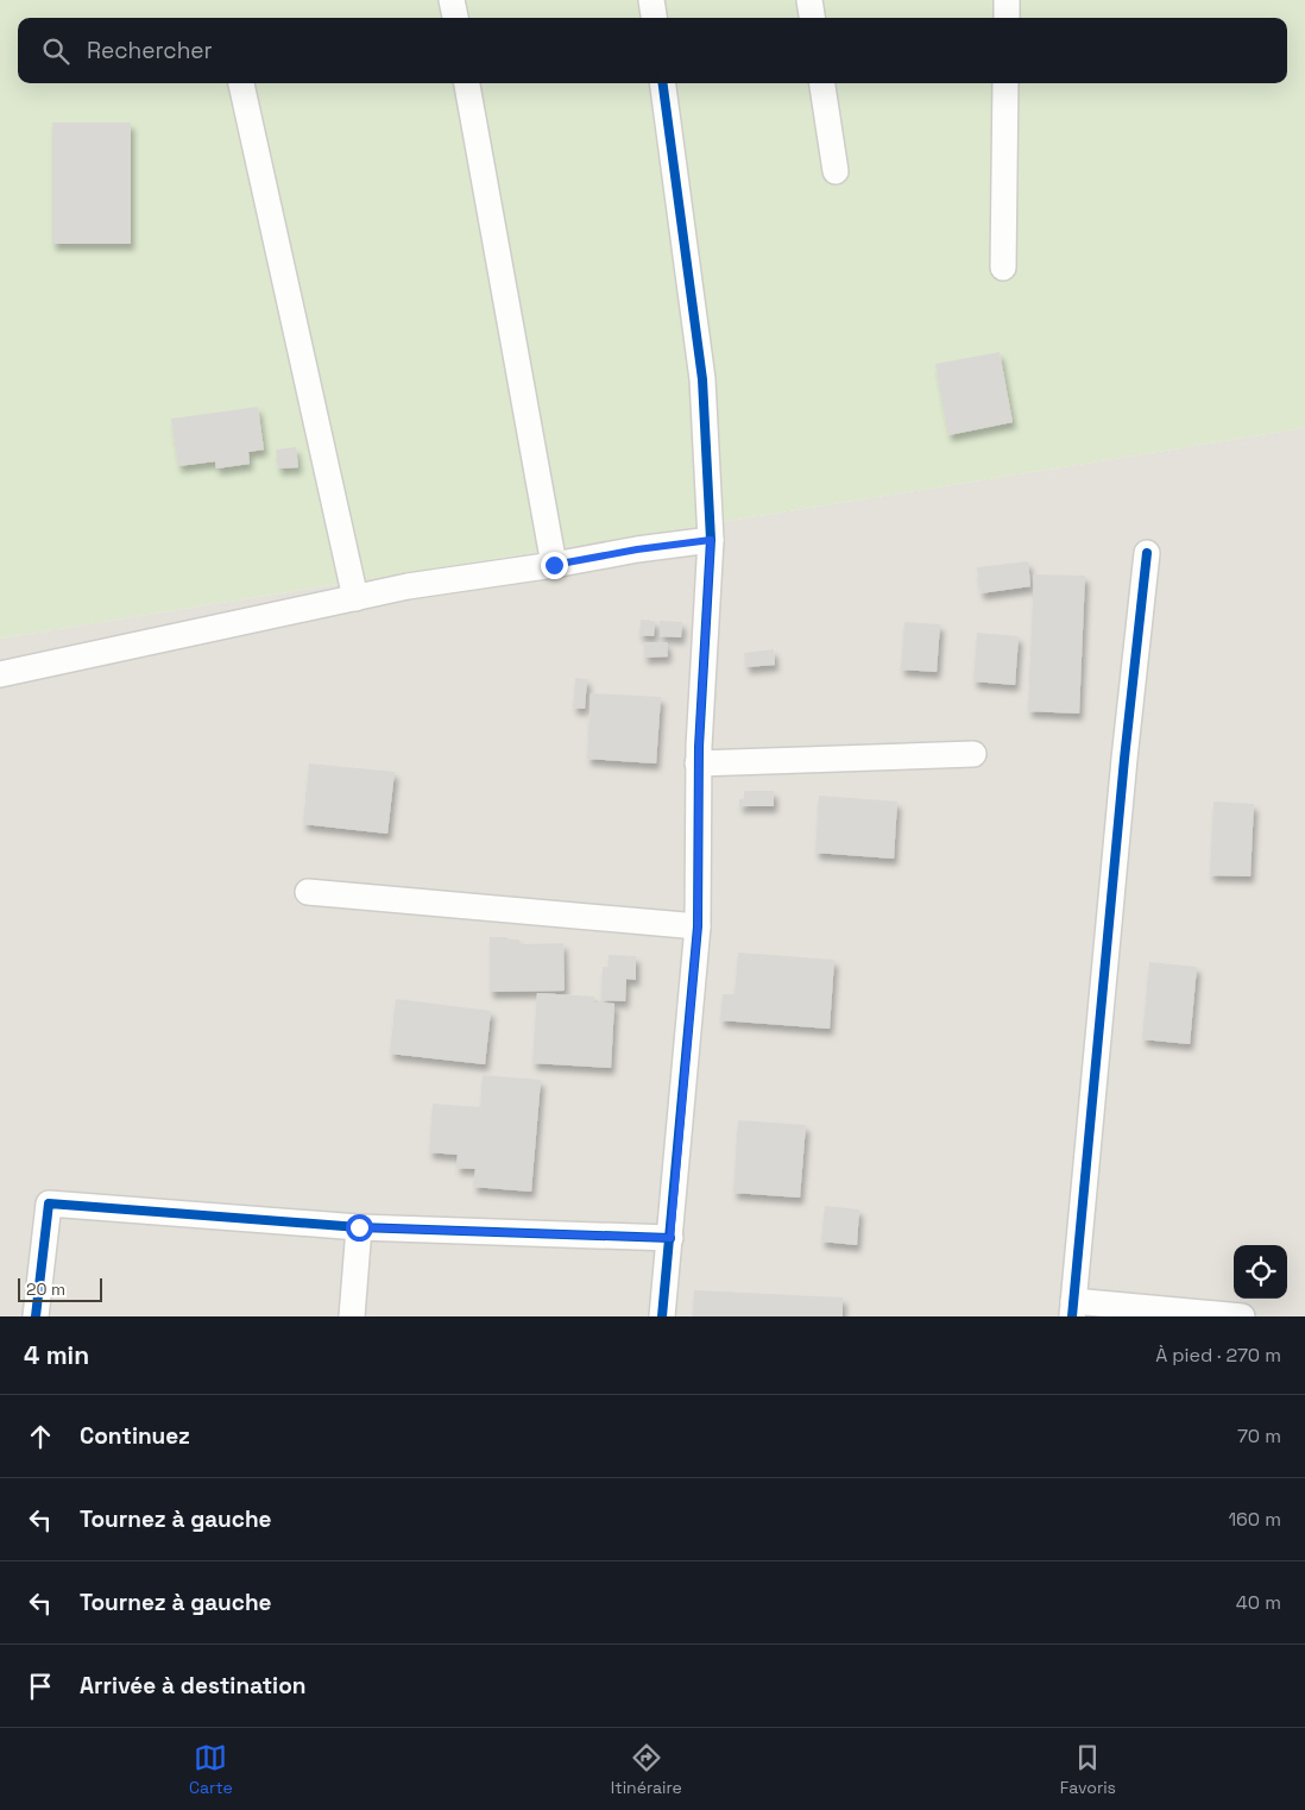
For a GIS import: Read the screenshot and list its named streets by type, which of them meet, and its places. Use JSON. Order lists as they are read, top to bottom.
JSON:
{
  "scale_bar": "20 m",
  "page": {
    "search": "Rechercher",
    "scale": "20 m",
    "heading": ["4 min", "À pied · 270 m"],
    "list": [
      ["Continuez", "70 m"],
      ["Tournez à gauche", "160 m"],
      ["Tournez à gauche", "40 m"],
      "Arrivée à destination"
    ],
    "nav": ["Carte", "Itinéraire", "Favoris"]
  }
}
